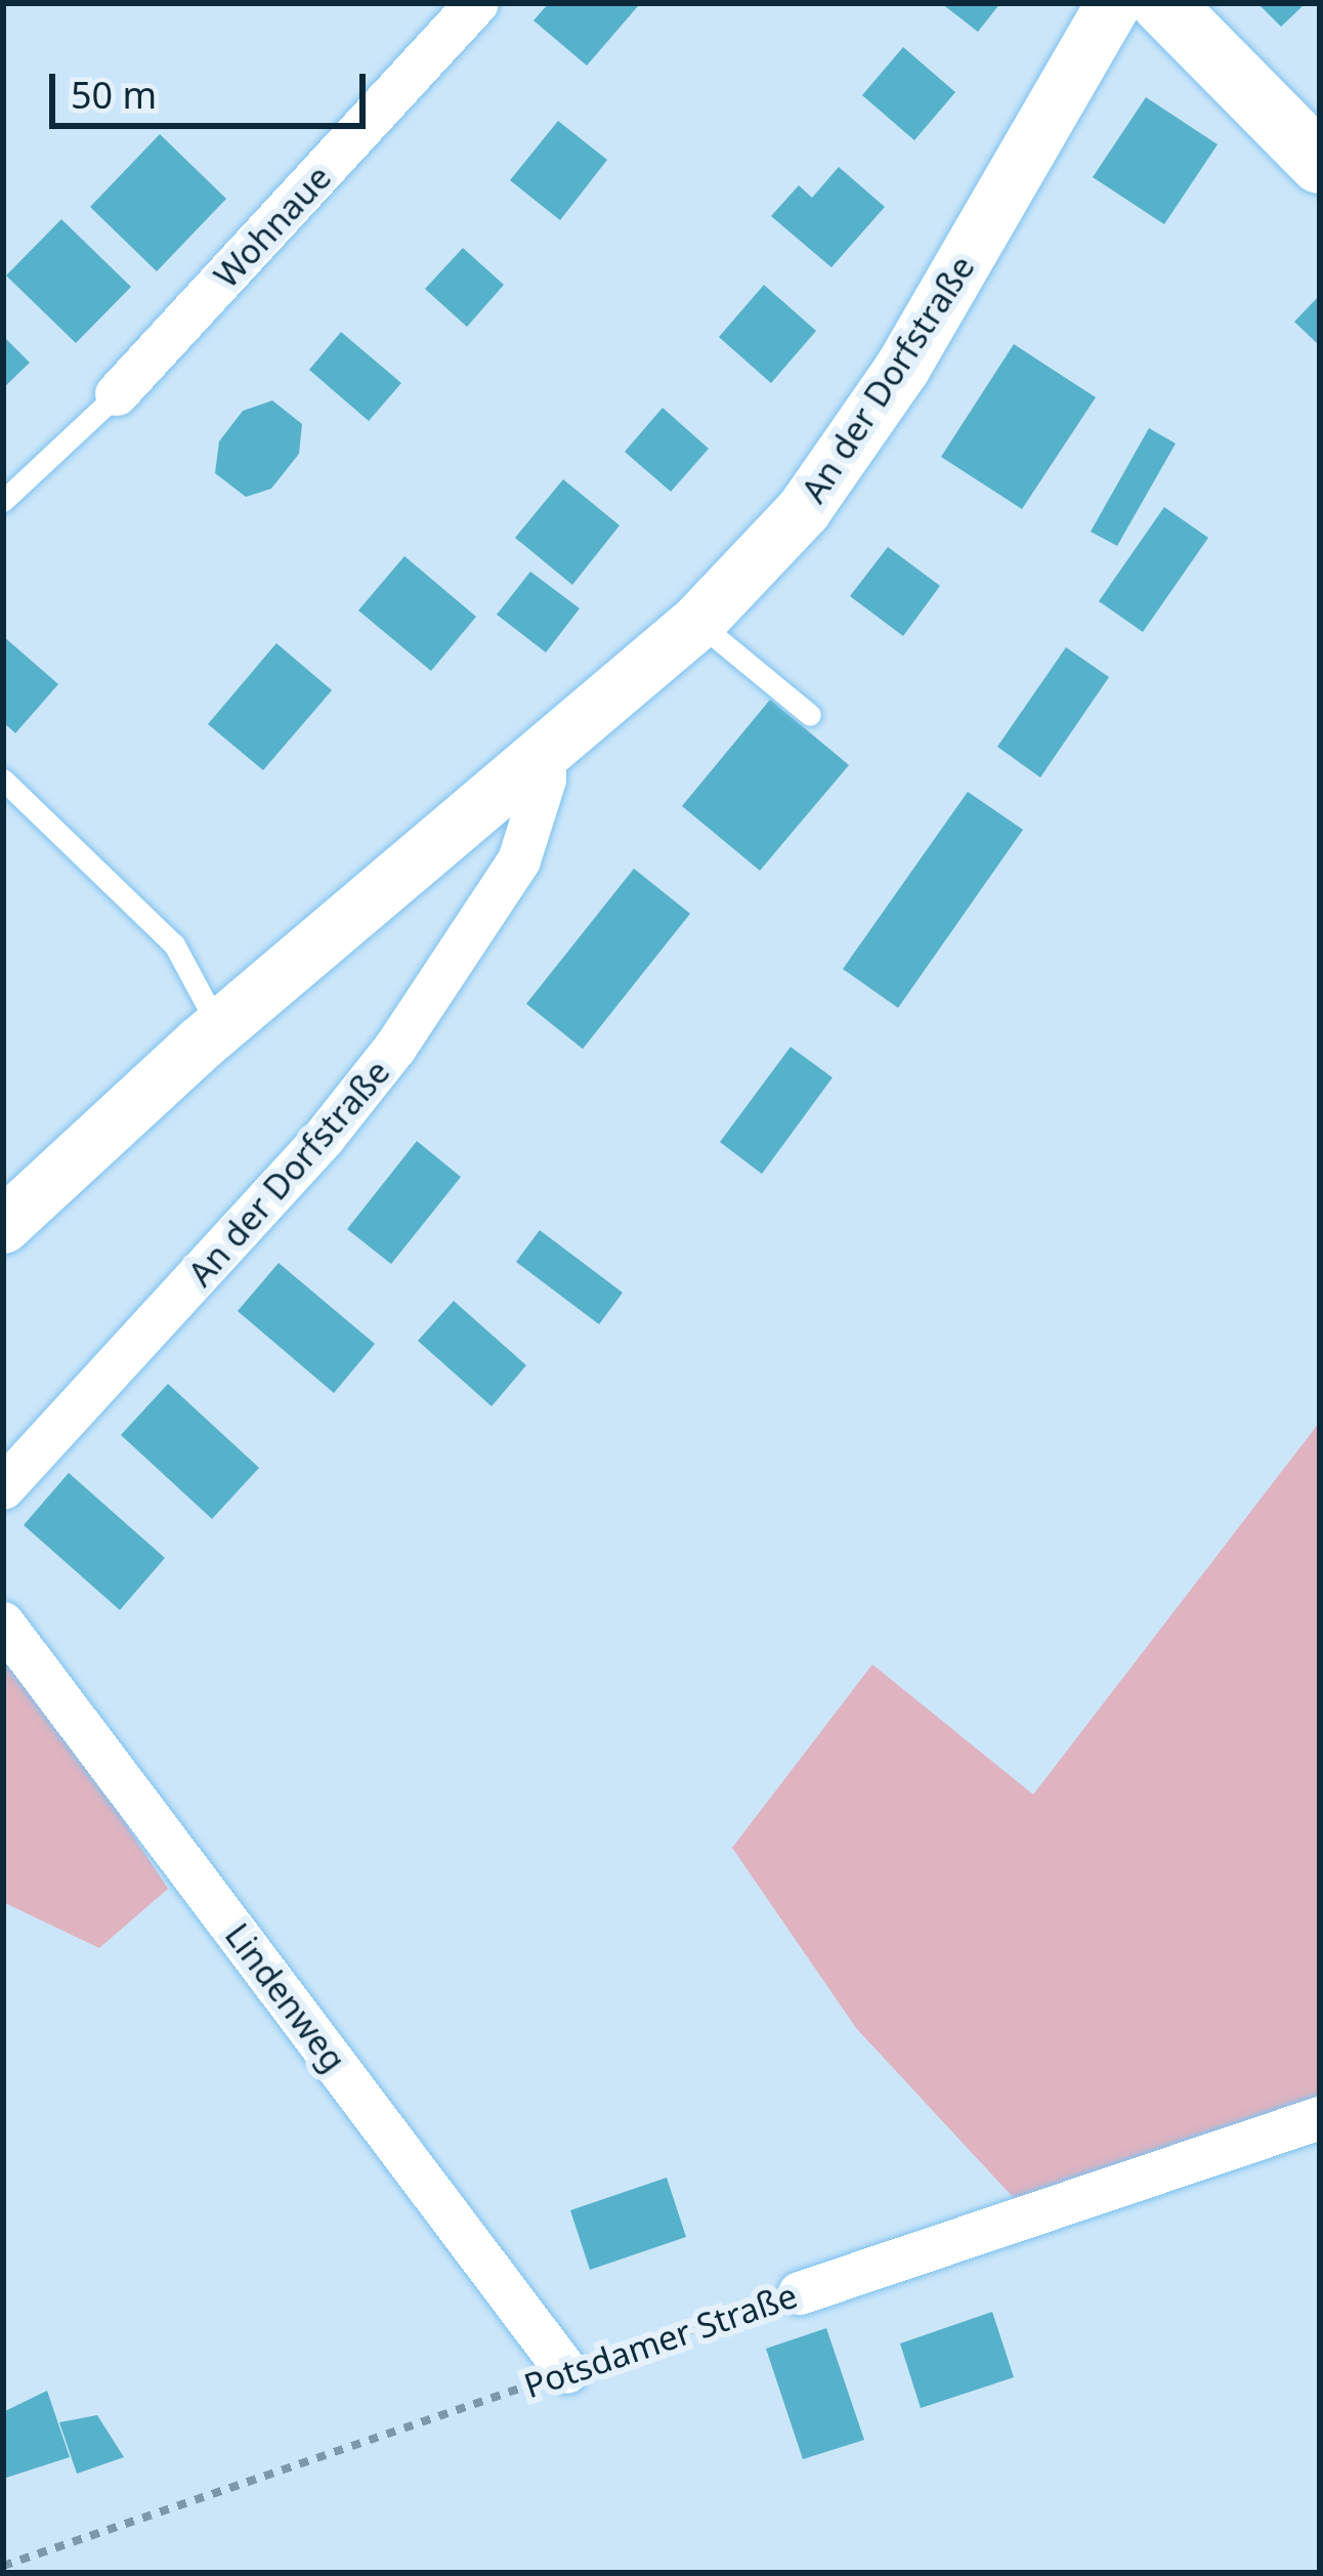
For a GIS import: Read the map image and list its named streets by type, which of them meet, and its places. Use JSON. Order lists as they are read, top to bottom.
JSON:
{
  "streets": {
    "street": [
      "Wohnaue",
      "An der Dorfstraße",
      "Lindenweg",
      "Potsdamer Straße"
    ]
  },
  "crossings": [
    ["Lindenweg", "Potsdamer Straße"]
  ],
  "scale_bar": "50 m"
}
